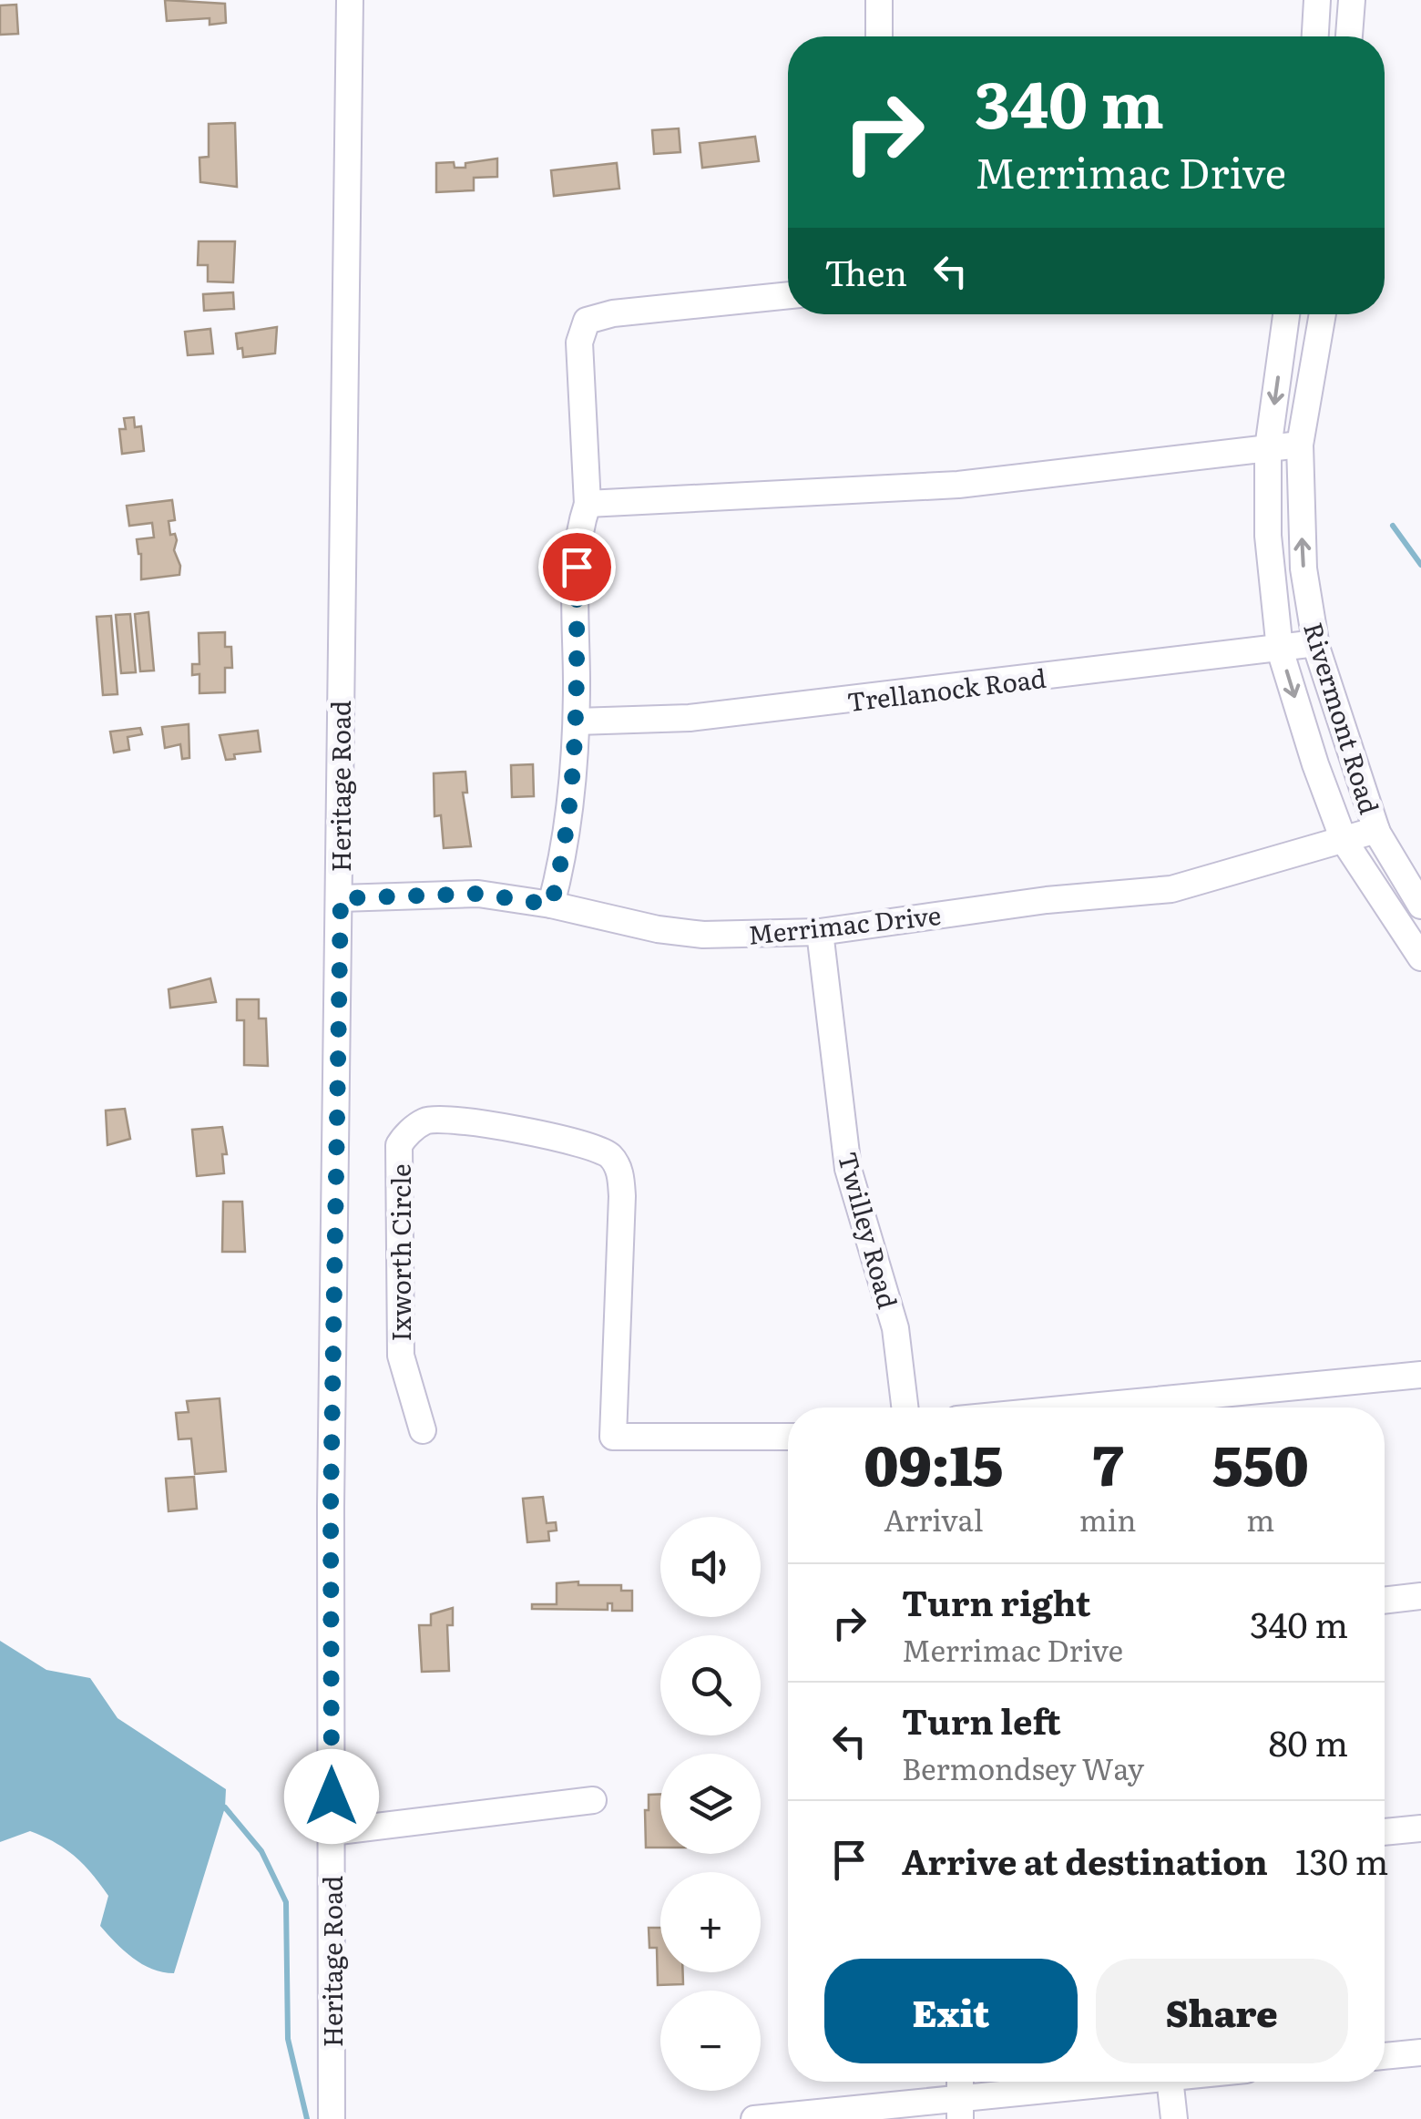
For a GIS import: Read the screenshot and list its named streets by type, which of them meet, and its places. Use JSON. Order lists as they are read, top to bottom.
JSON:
{
  "streets": {
    "street": [
      "Trellanock Road",
      "Rivermont Road",
      "Heritage Road",
      "Merrimac Drive",
      "Twilley Road",
      "Ixworth Circle"
    ]
  },
  "crossings": [
    ["Trellanock Road", "Rivermont Road"],
    ["Rivermont Road", "Merrimac Drive"],
    ["Heritage Road", "Merrimac Drive"],
    ["Merrimac Drive", "Twilley Road"]
  ],
  "page": {
    "turn": ["340 m", "Merrimac Drive"],
    "then": "Then",
    "eta": [
      "09:15",
      "Arrival",
      "7",
      "min",
      "550",
      "m"
    ],
    "map_buttons": ["+", "−"],
    "list": [
      {
        "name": "Turn right",
        "note": "Merrimac Drive",
        "value": "340 m"
      },
      {
        "name": "Turn left",
        "note": "Bermondsey Way",
        "value": "80 m"
      },
      {
        "name": "Arrive at destination",
        "value": "130 m"
      }
    ],
    "buttons": ["Exit", "Share"]
  }
}
